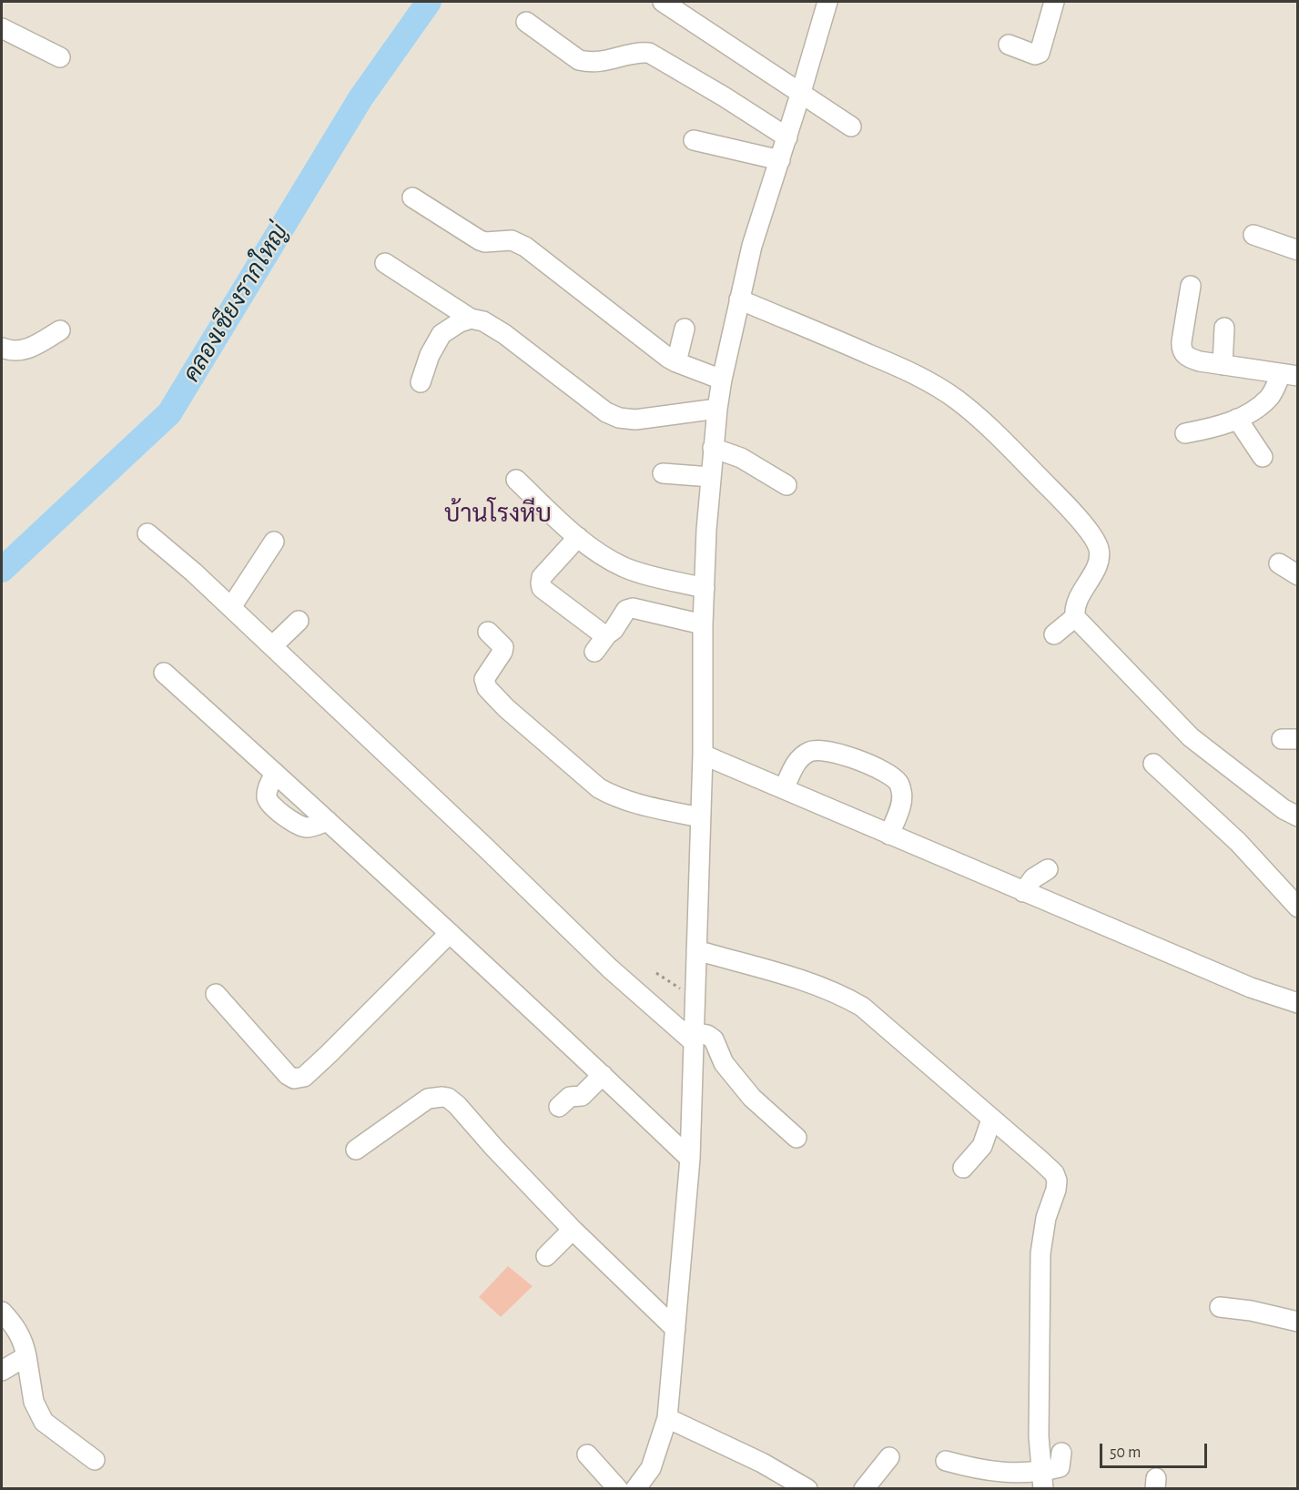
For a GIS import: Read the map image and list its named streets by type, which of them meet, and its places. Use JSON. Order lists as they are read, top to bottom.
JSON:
{
  "districts": ["บ้านโรงหีบ"],
  "water": ["คลองเชียงรากใหญ่"],
  "scale_bar": "50 m"
}
